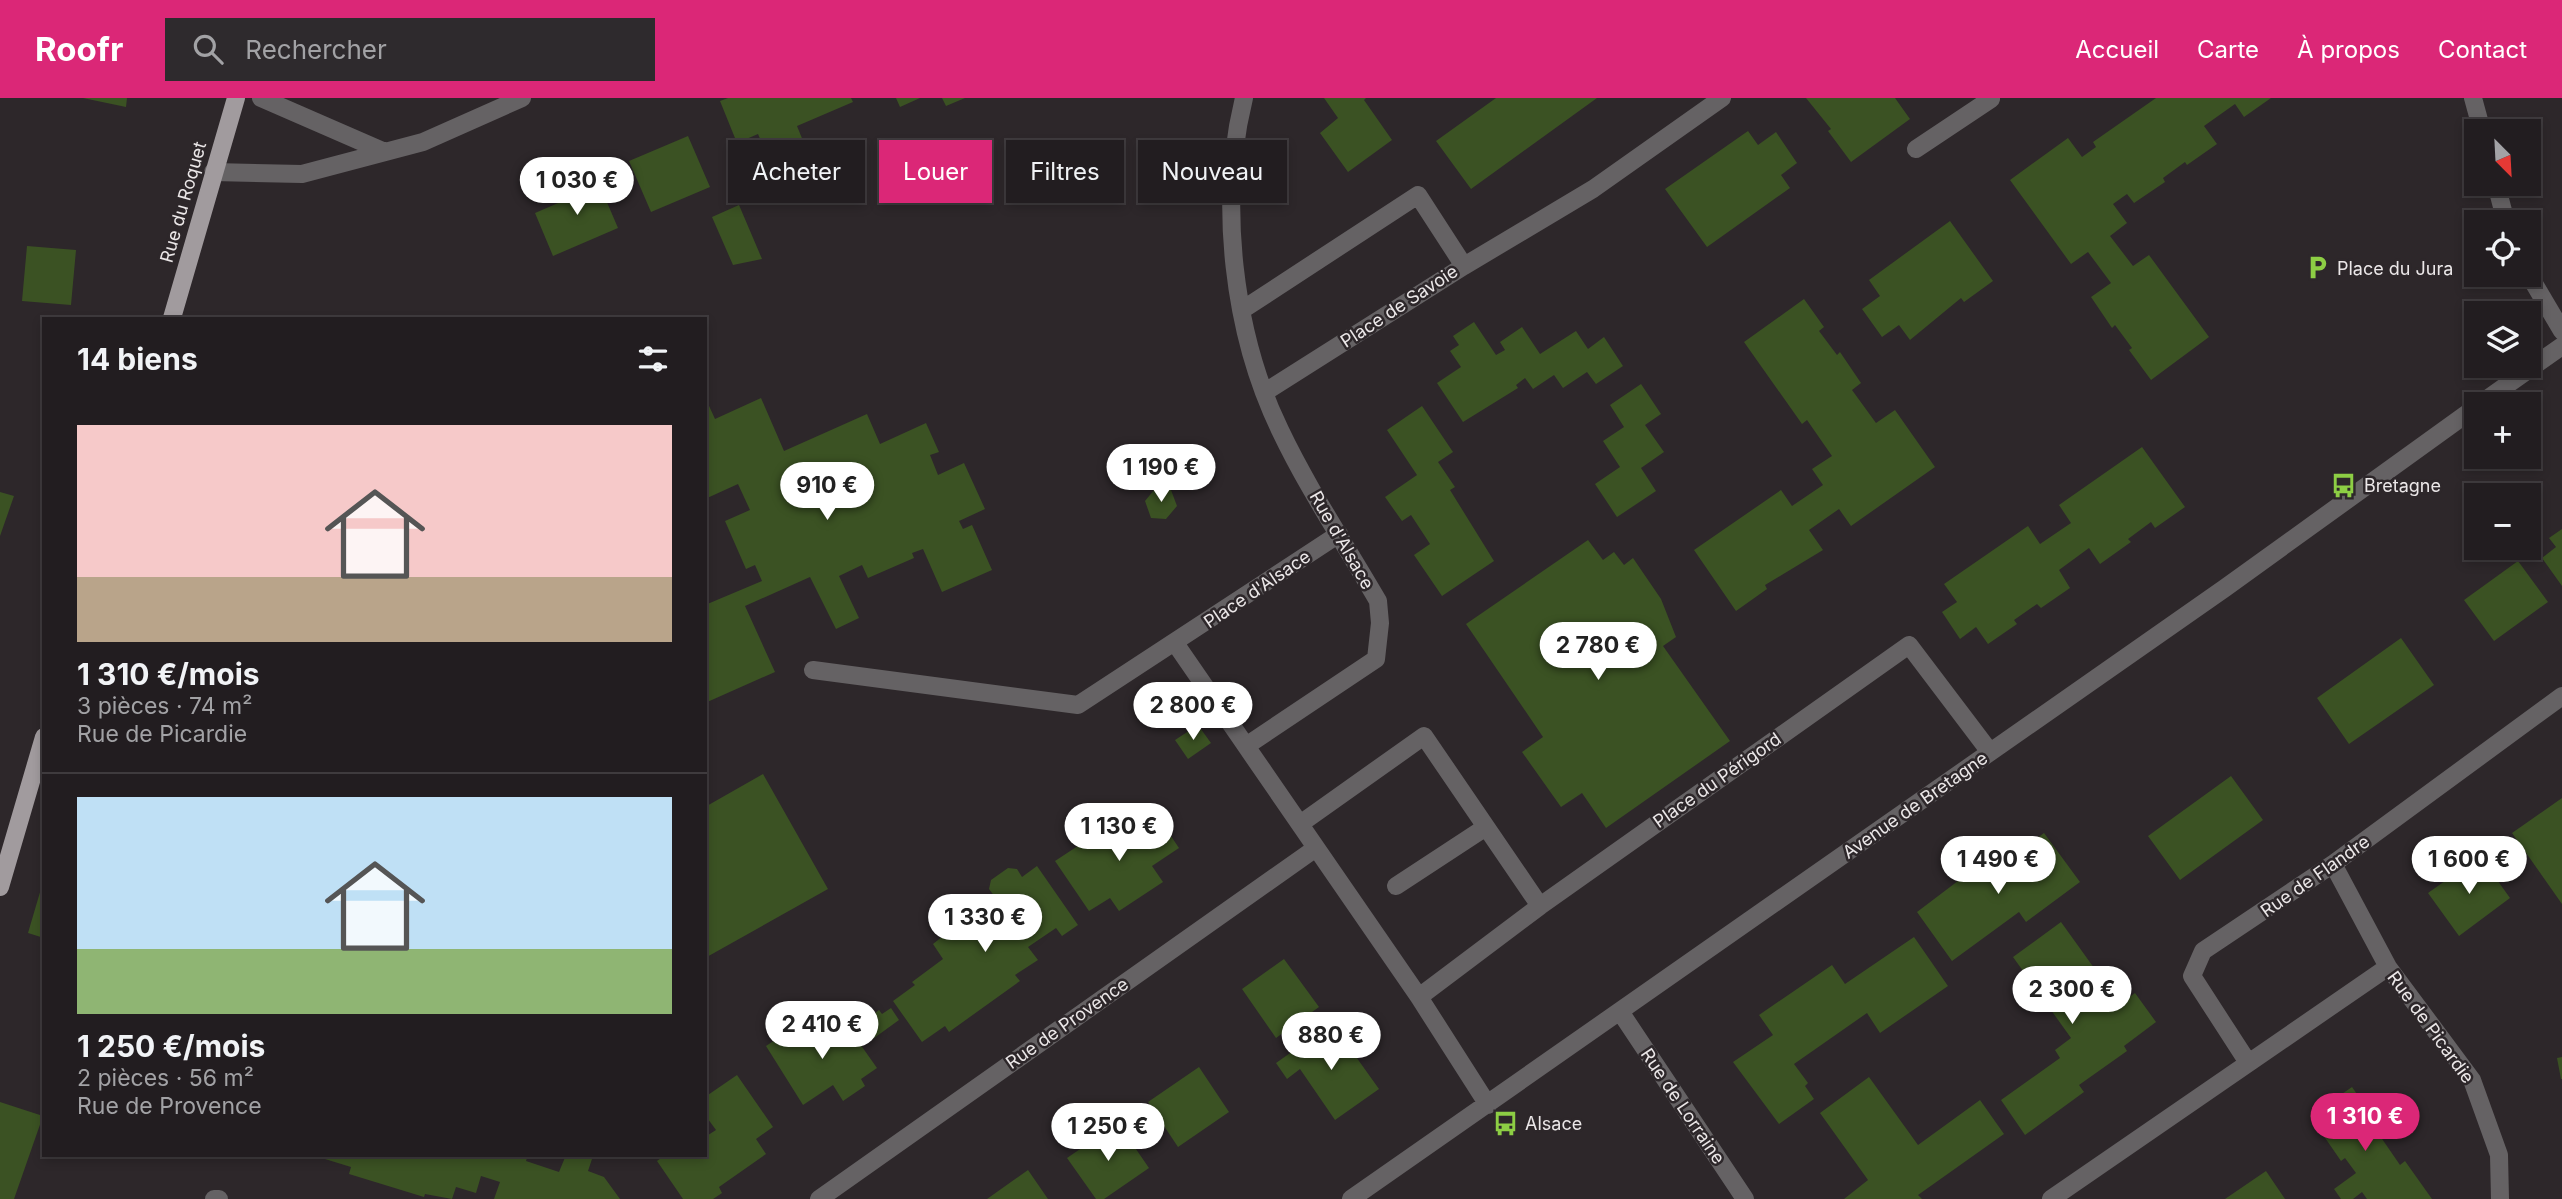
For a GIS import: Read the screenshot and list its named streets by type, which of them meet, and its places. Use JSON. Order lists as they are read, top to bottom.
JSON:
{
  "streets": {
    "main road": ["Rue du Roquet"],
    "street": [
      "Place de Savoie",
      "Rue d'Alsace",
      "Place d'Alsace",
      "Place du Périgord",
      "Avenue de Bretagne",
      "Rue de Flandre",
      "Rue de Provence",
      "Rue de Picardie",
      "Rue de Lorraine"
    ]
  },
  "crossings": [
    ["Place de Savoie", "Rue d'Alsace"],
    ["Rue d'Alsace", "Place d'Alsace"],
    ["Place du Périgord", "Avenue de Bretagne"],
    ["Avenue de Bretagne", "Rue de Lorraine"],
    ["Rue de Flandre", "Rue de Picardie"]
  ],
  "places": {
    "parking": ["Place du Jura"],
    "bus stop": ["Bretagne", "Alsace"]
  },
  "north": "bottom right",
  "page": {
    "header": "Roofr",
    "search": "Rechercher",
    "nav": [
      "Accueil",
      "Carte",
      "À propos",
      "Contact"
    ],
    "map_buttons": ["+", "−"],
    "chip": [
      "Acheter",
      "Louer",
      "Filtres",
      "Nouveau"
    ],
    "price": [
      "1 030 €",
      "1 190 €",
      "910 €",
      "2 780 €",
      "2 800 €",
      "1 130 €",
      "1 490 €",
      "1 600 €",
      "1 330 €",
      "2 300 €",
      "2 410 €",
      "880 €",
      "1 310 €",
      "1 250 €"
    ],
    "heading": "14 biens",
    "list": [
      {
        "name": "1 310 €/mois",
        "note": "3 pièces · 74 m² · Rue de Picardie"
      },
      {
        "name": "1 250 €/mois",
        "note": "2 pièces · 56 m² · Rue de Provence"
      }
    ]
  }
}
